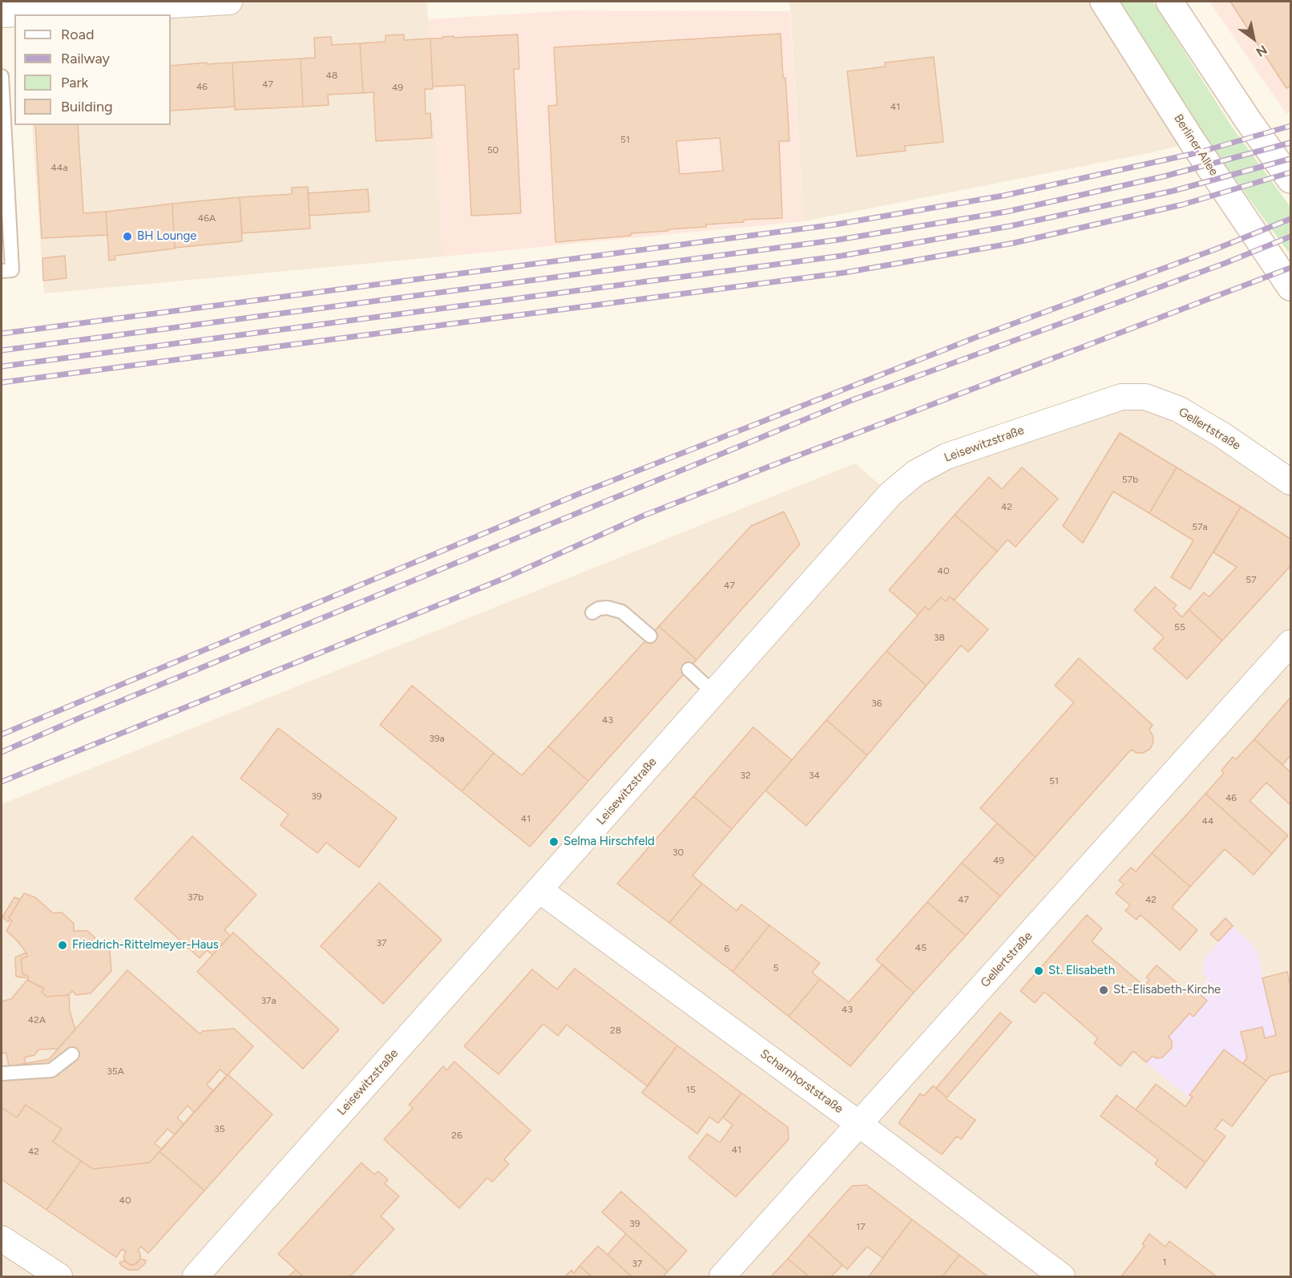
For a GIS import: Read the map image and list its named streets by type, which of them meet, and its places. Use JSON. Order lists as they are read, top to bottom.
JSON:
{
  "streets": {
    "main road": ["Berliner Allee"],
    "street": ["Gellertstraße", "Leisewitzstraße", "Scharnhorststraße"]
  },
  "crossings": [
    ["Gellertstraße", "Leisewitzstraße"],
    ["Gellertstraße", "Scharnhorststraße"],
    ["Leisewitzstraße", "Scharnhorststraße"]
  ],
  "places": [
    "BH Lounge",
    "Selma Hirschfeld",
    "Friedrich-Rittelmeyer-Haus",
    "St. Elisabeth",
    "St.-Elisabeth-Kirche"
  ],
  "house_numbers": [
    "48",
    "47",
    "46",
    "49",
    "41",
    "51",
    "50",
    "44a",
    "46A",
    "57b",
    "42",
    "57a",
    "40",
    "57",
    "47",
    "55",
    "38",
    "36",
    "43",
    "39a",
    "32",
    "34",
    "51",
    "39",
    "46",
    "41",
    "44",
    "30",
    "49",
    "37b",
    "47",
    "42",
    "37",
    "45",
    "6",
    "5",
    "37a",
    "43",
    "42A",
    "28",
    "35A",
    "15",
    "35",
    "26",
    "41",
    "42",
    "40",
    "39",
    "17",
    "1",
    "37"
  ],
  "legend": [
    "Road",
    "Railway",
    "Park",
    "Building"
  ],
  "north": "bottom right"
}
